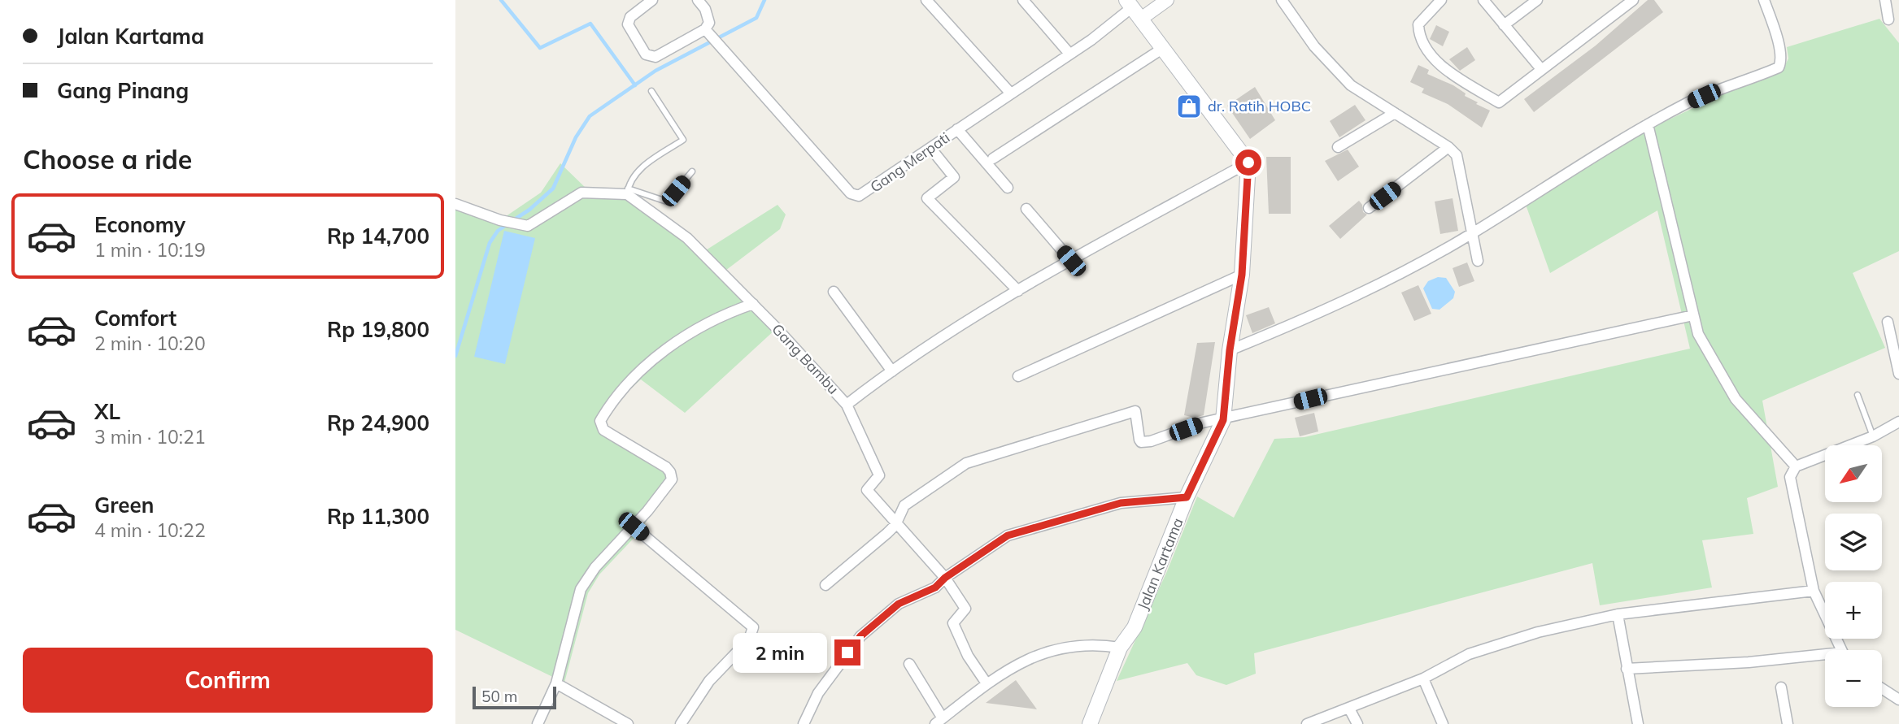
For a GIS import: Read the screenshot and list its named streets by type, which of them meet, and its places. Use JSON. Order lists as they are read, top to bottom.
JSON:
{
  "streets": {
    "main road": ["Jalan Kartama"],
    "street": ["Gang Merpati", "Gang Bambu"]
  },
  "crossings": [
    ["Gang Bambu", "Jalan Kartama"]
  ],
  "places": {
    "shop": ["dr. Ratih HOBC"]
  },
  "scale_bar": "50 m",
  "north": "bottom left",
  "page": {
    "banner": ["Jalan Kartama", "Gang Pinang"],
    "heading": "Choose a ride",
    "list": [
      {
        "name": "Economy",
        "note": "1 min · 10:19",
        "value": "Rp 14,700"
      },
      {
        "name": "Comfort",
        "note": "2 min · 10:20",
        "value": "Rp 19,800"
      },
      {
        "name": "XL",
        "note": "3 min · 10:21",
        "value": "Rp 24,900"
      },
      {
        "name": "Green",
        "note": "4 min · 10:22",
        "value": "Rp 11,300"
      }
    ],
    "map_buttons": ["+", "−"],
    "bubble": "2 min",
    "buttons": "Confirm",
    "scale": "50 m"
  }
}
